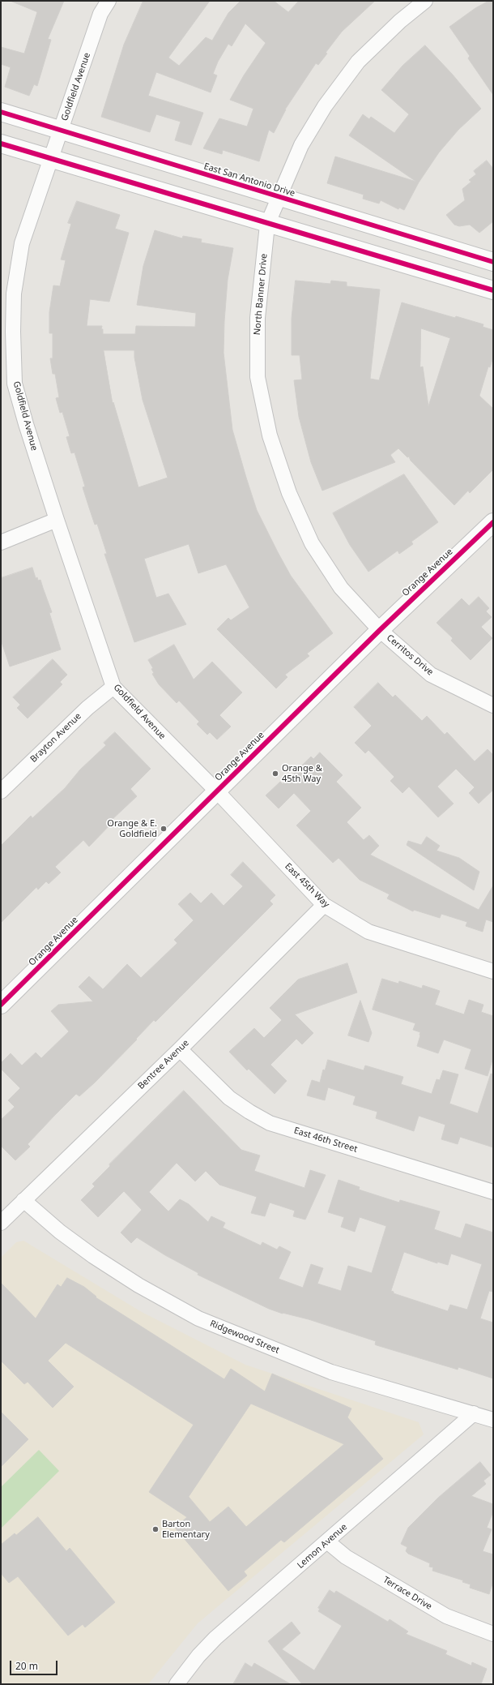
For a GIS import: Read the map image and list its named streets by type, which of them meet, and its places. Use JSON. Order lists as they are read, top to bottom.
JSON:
{
  "streets": {
    "main road": ["East San Antonio Drive", "Orange Avenue"],
    "street": [
      "Goldfield Avenue",
      "North Banner Drive",
      "Cerritos Drive",
      "Brayton Avenue",
      "East 45th Way",
      "Bentree Avenue",
      "East 46th Street",
      "Ridgewood Street",
      "Lemon Avenue",
      "Terrace Drive"
    ]
  },
  "crossings": [
    ["Goldfield Avenue", "East San Antonio Drive"],
    ["Goldfield Avenue", "Orange Avenue"],
    ["Goldfield Avenue", "Brayton Avenue"],
    ["Goldfield Avenue", "East 45th Way"],
    ["East San Antonio Drive", "North Banner Drive"],
    ["North Banner Drive", "Orange Avenue"],
    ["North Banner Drive", "Cerritos Drive"],
    ["Orange Avenue", "Cerritos Drive"],
    ["Orange Avenue", "East 45th Way"],
    ["East 45th Way", "Bentree Avenue"],
    ["Bentree Avenue", "East 46th Street"],
    ["Bentree Avenue", "Ridgewood Street"],
    ["Ridgewood Street", "Lemon Avenue"],
    ["Lemon Avenue", "Terrace Drive"]
  ],
  "places": ["Orange & 45th Way", "Orange & E. Goldfield", "Barton Elementary"],
  "scale_bar": "20 m"
}
